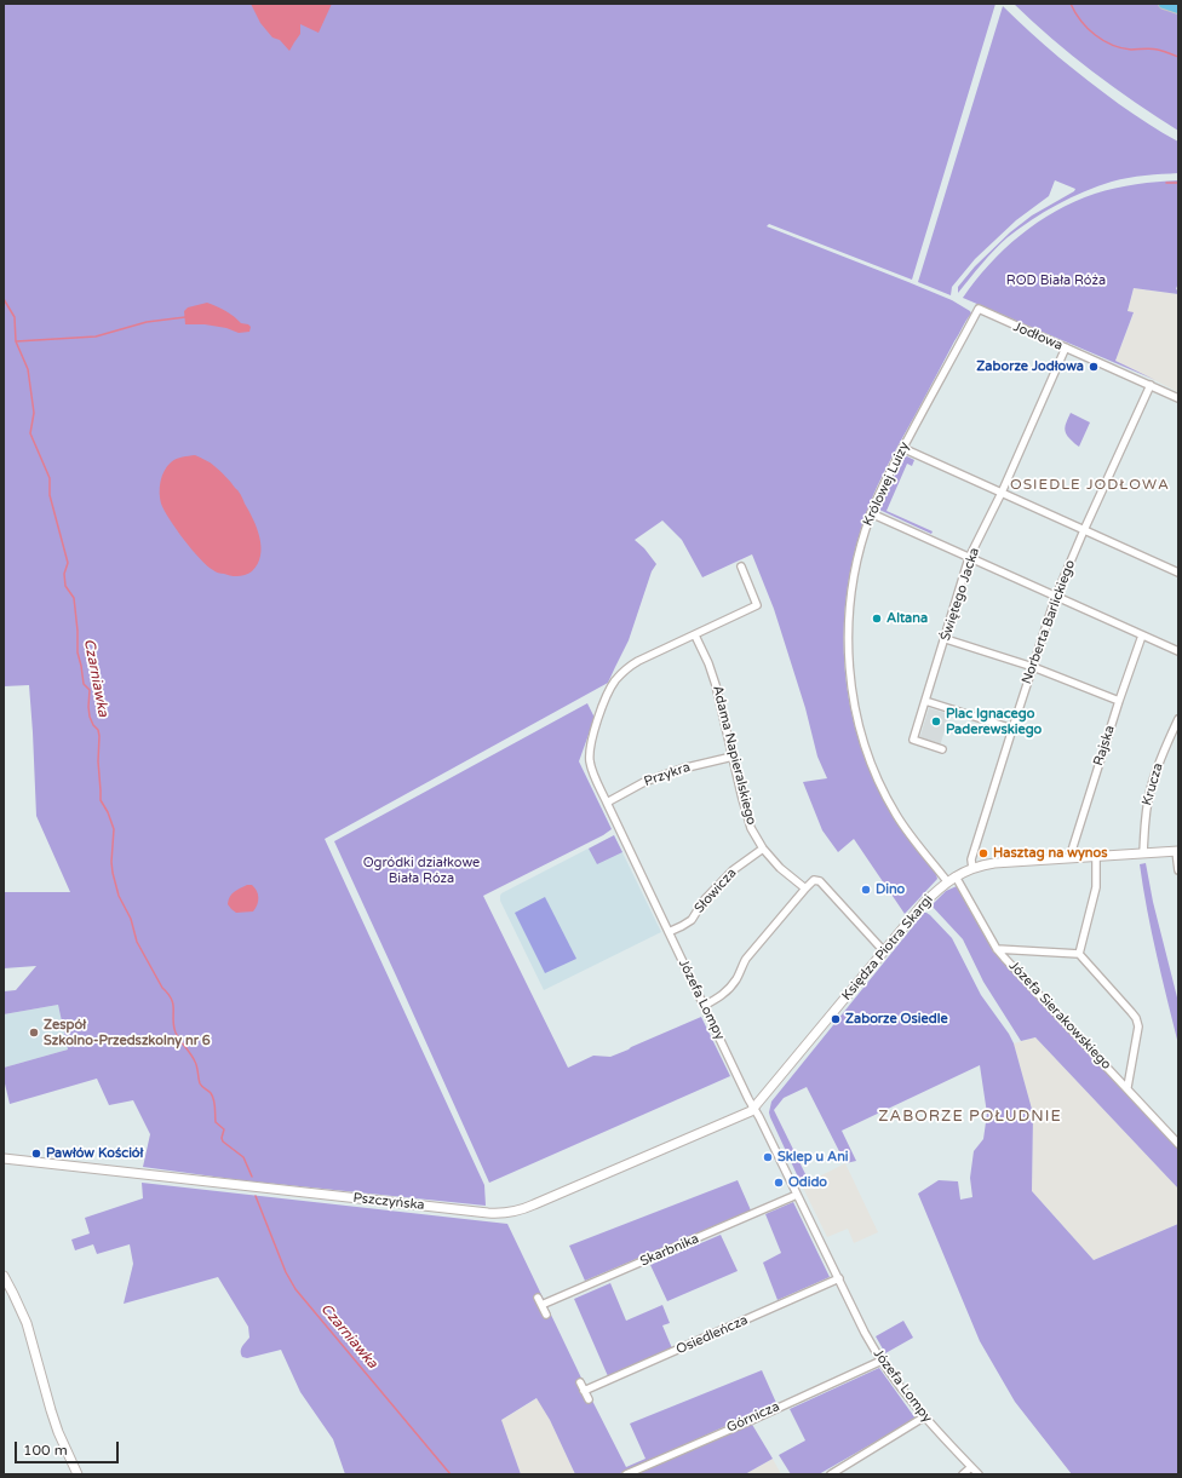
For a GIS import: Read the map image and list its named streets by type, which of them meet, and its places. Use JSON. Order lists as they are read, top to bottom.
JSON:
{
  "streets": {
    "street": [
      "Jodłowa",
      "Królowej Luizy",
      "Świętego Jacka",
      "Norberta Barlickiego",
      "Rajska",
      "Adama Napieralskiego",
      "Przykra",
      "Krucza",
      "Słowicza",
      "Księdza Piotra Skargi",
      "Józefa Lompy",
      "Józefa Sierakowskiego",
      "Pszczyńska",
      "Skarbnika",
      "Osiedleńcza",
      "Górnicza"
    ]
  },
  "crossings": [
    ["Jodłowa", "Królowej Luizy"],
    ["Jodłowa", "Świętego Jacka"],
    ["Jodłowa", "Norberta Barlickiego"],
    ["Królowej Luizy", "Księdza Piotra Skargi"],
    ["Norberta Barlickiego", "Księdza Piotra Skargi"],
    ["Rajska", "Księdza Piotra Skargi"],
    ["Adama Napieralskiego", "Przykra"],
    ["Adama Napieralskiego", "Słowicza"],
    ["Adama Napieralskiego", "Józefa Lompy"],
    ["Przykra", "Józefa Lompy"],
    ["Krucza", "Księdza Piotra Skargi"],
    ["Słowicza", "Józefa Lompy"],
    ["Księdza Piotra Skargi", "Józefa Lompy"],
    ["Księdza Piotra Skargi", "Józefa Sierakowskiego"],
    ["Księdza Piotra Skargi", "Pszczyńska"],
    ["Józefa Lompy", "Pszczyńska"],
    ["Józefa Lompy", "Skarbnika"],
    ["Józefa Lompy", "Osiedleńcza"],
    ["Józefa Lompy", "Górnicza"]
  ],
  "districts": ["OSIEDLE JODŁOWA", "ZABORZE POŁUDNIE"],
  "water": ["Czarniawka"],
  "parks": ["ROD Biała Róża", "Ogródki działkowe Biała Róza"],
  "places": [
    "Zaborze Jodłowa",
    "Altana",
    "Plac Ignacego Paderewskiego",
    "Hasztag na wynos",
    "Dino",
    "Zaborze Osiedle",
    "Zespół Szkolno-Przedszkolny nr 6",
    "Pawłów Kościół",
    "Sklep u Ani",
    "Odido"
  ],
  "scale_bar": "100 m"
}
